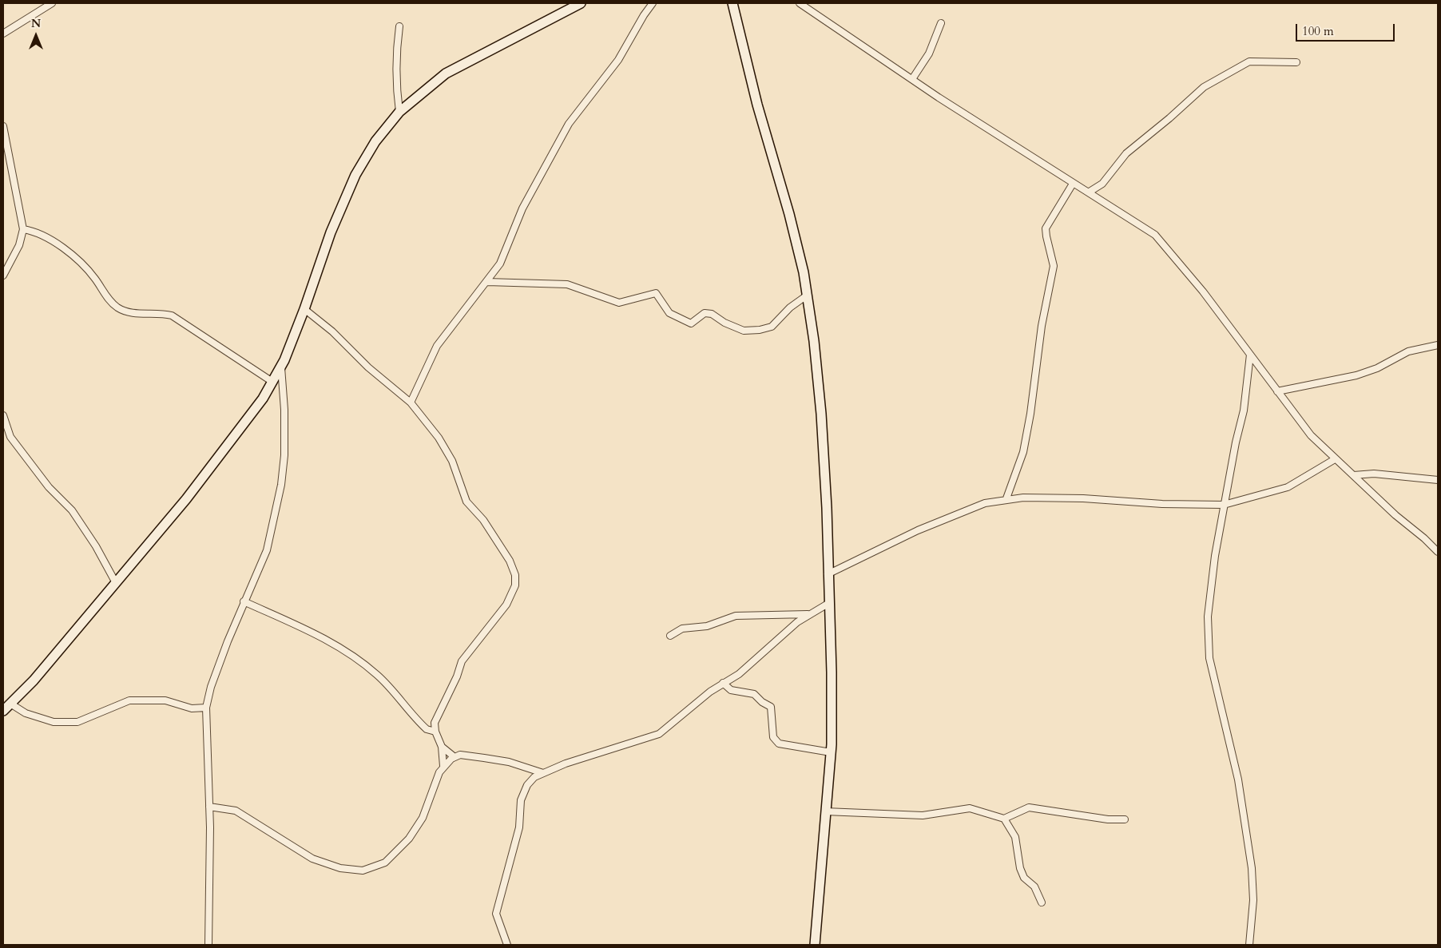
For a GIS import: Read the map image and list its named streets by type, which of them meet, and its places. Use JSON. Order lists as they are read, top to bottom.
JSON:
{
  "scale_bar": "100 m",
  "north": "top"
}
